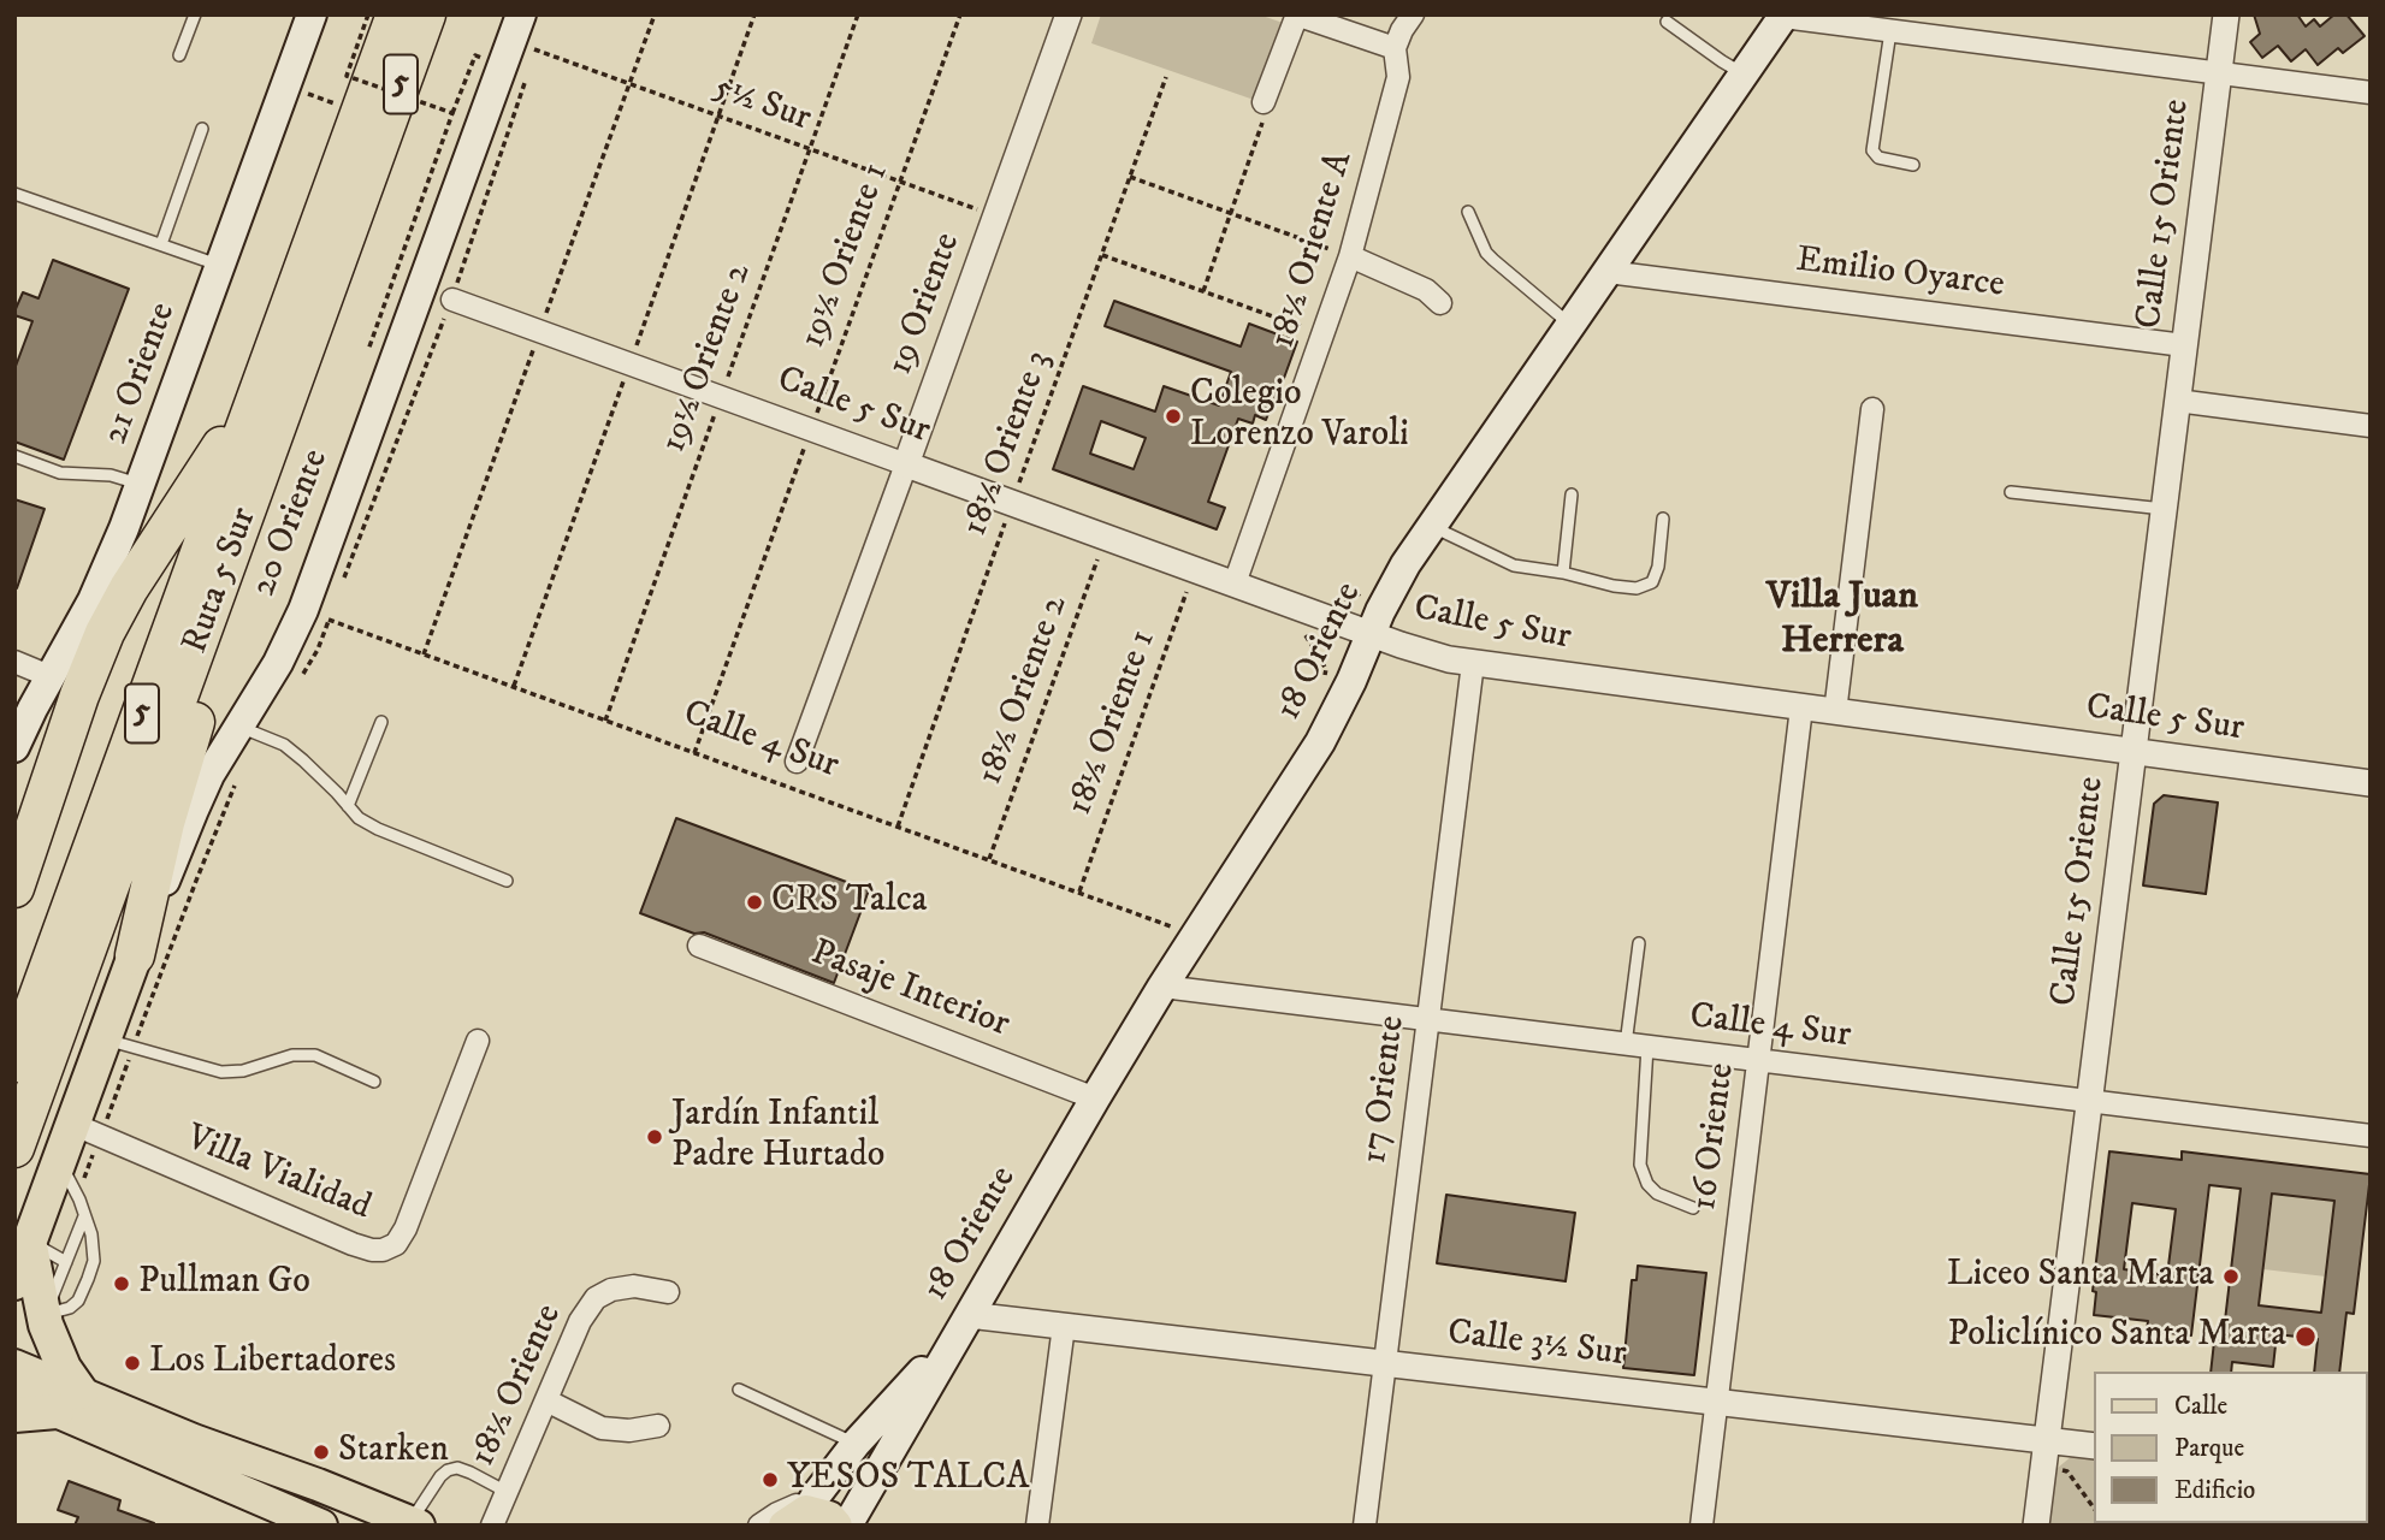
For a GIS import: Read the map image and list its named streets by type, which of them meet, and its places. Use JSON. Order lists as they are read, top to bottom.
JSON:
{
  "streets": {
    "highway": ["5", "20 Oriente", "Ruta 5 Sur"],
    "main road": ["21 Oriente", "18 Oriente"],
    "street": [
      "Calle 15 Oriente",
      "18½ Oriente A",
      "Emilio Oyarce",
      "19 Oriente",
      "Calle 5 Sur",
      "Calle 4 Sur",
      "Pasaje Interior",
      "17 Oriente",
      "16 Oriente",
      "Villa Vialidad",
      "Calle 3½ Sur",
      "18½ Oriente"
    ],
    "path": [
      "5½ Sur",
      "19½ Oriente 1",
      "19½ Oriente 2",
      "18½ Oriente 3",
      "18½ Oriente 2",
      "18½ Oriente 1"
    ]
  },
  "crossings": [
    ["5½ Sur", "19½ Oriente 1"],
    ["5½ Sur", "19 Oriente"],
    ["5½ Sur", "19½ Oriente 2"],
    ["5½ Sur", "20 Oriente"],
    ["Calle 15 Oriente", "Emilio Oyarce"],
    ["Calle 15 Oriente", "Calle 5 Sur"],
    ["Calle 15 Oriente", "Calle 4 Sur"],
    ["Calle 15 Oriente", "Calle 3½ Sur"],
    ["18½ Oriente A", "Calle 5 Sur"],
    ["19½ Oriente 1", "Calle 5 Sur"],
    ["19½ Oriente 1", "Calle 4 Sur"],
    ["Emilio Oyarce", "18 Oriente"],
    ["19 Oriente", "Calle 5 Sur"],
    ["19½ Oriente 2", "Calle 5 Sur"],
    ["19½ Oriente 2", "Calle 4 Sur"],
    ["Calle 5 Sur", "18½ Oriente 3"],
    ["Calle 5 Sur", "18 Oriente"],
    ["Calle 5 Sur", "18½ Oriente 2"],
    ["Calle 5 Sur", "18½ Oriente 1"],
    ["Calle 5 Sur", "17 Oriente"],
    ["Calle 5 Sur", "16 Oriente"],
    ["18½ Oriente 3", "Calle 4 Sur"],
    ["20 Oriente", "Calle 4 Sur"],
    ["20 Oriente", "Villa Vialidad"],
    ["18 Oriente", "Calle 4 Sur"],
    ["18 Oriente", "Pasaje Interior"],
    ["18 Oriente", "Calle 3½ Sur"],
    ["18½ Oriente 2", "Calle 4 Sur"],
    ["18½ Oriente 1", "Calle 4 Sur"],
    ["Calle 4 Sur", "17 Oriente"],
    ["Calle 4 Sur", "16 Oriente"],
    ["17 Oriente", "Calle 3½ Sur"],
    ["16 Oriente", "Calle 3½ Sur"]
  ],
  "districts": ["Villa Juan Herrera"],
  "places": [
    "Colegio Lorenzo Varoli",
    "CRS Talca",
    "Jardín Infantil Padre Hurtado",
    "Liceo Santa Marta",
    "Pullman Go",
    "Policlínico Santa Marta",
    "Los Libertadores",
    "Starken",
    "YESOS TALCA"
  ],
  "legend": ["Calle", "Parque", "Edificio"]
}
